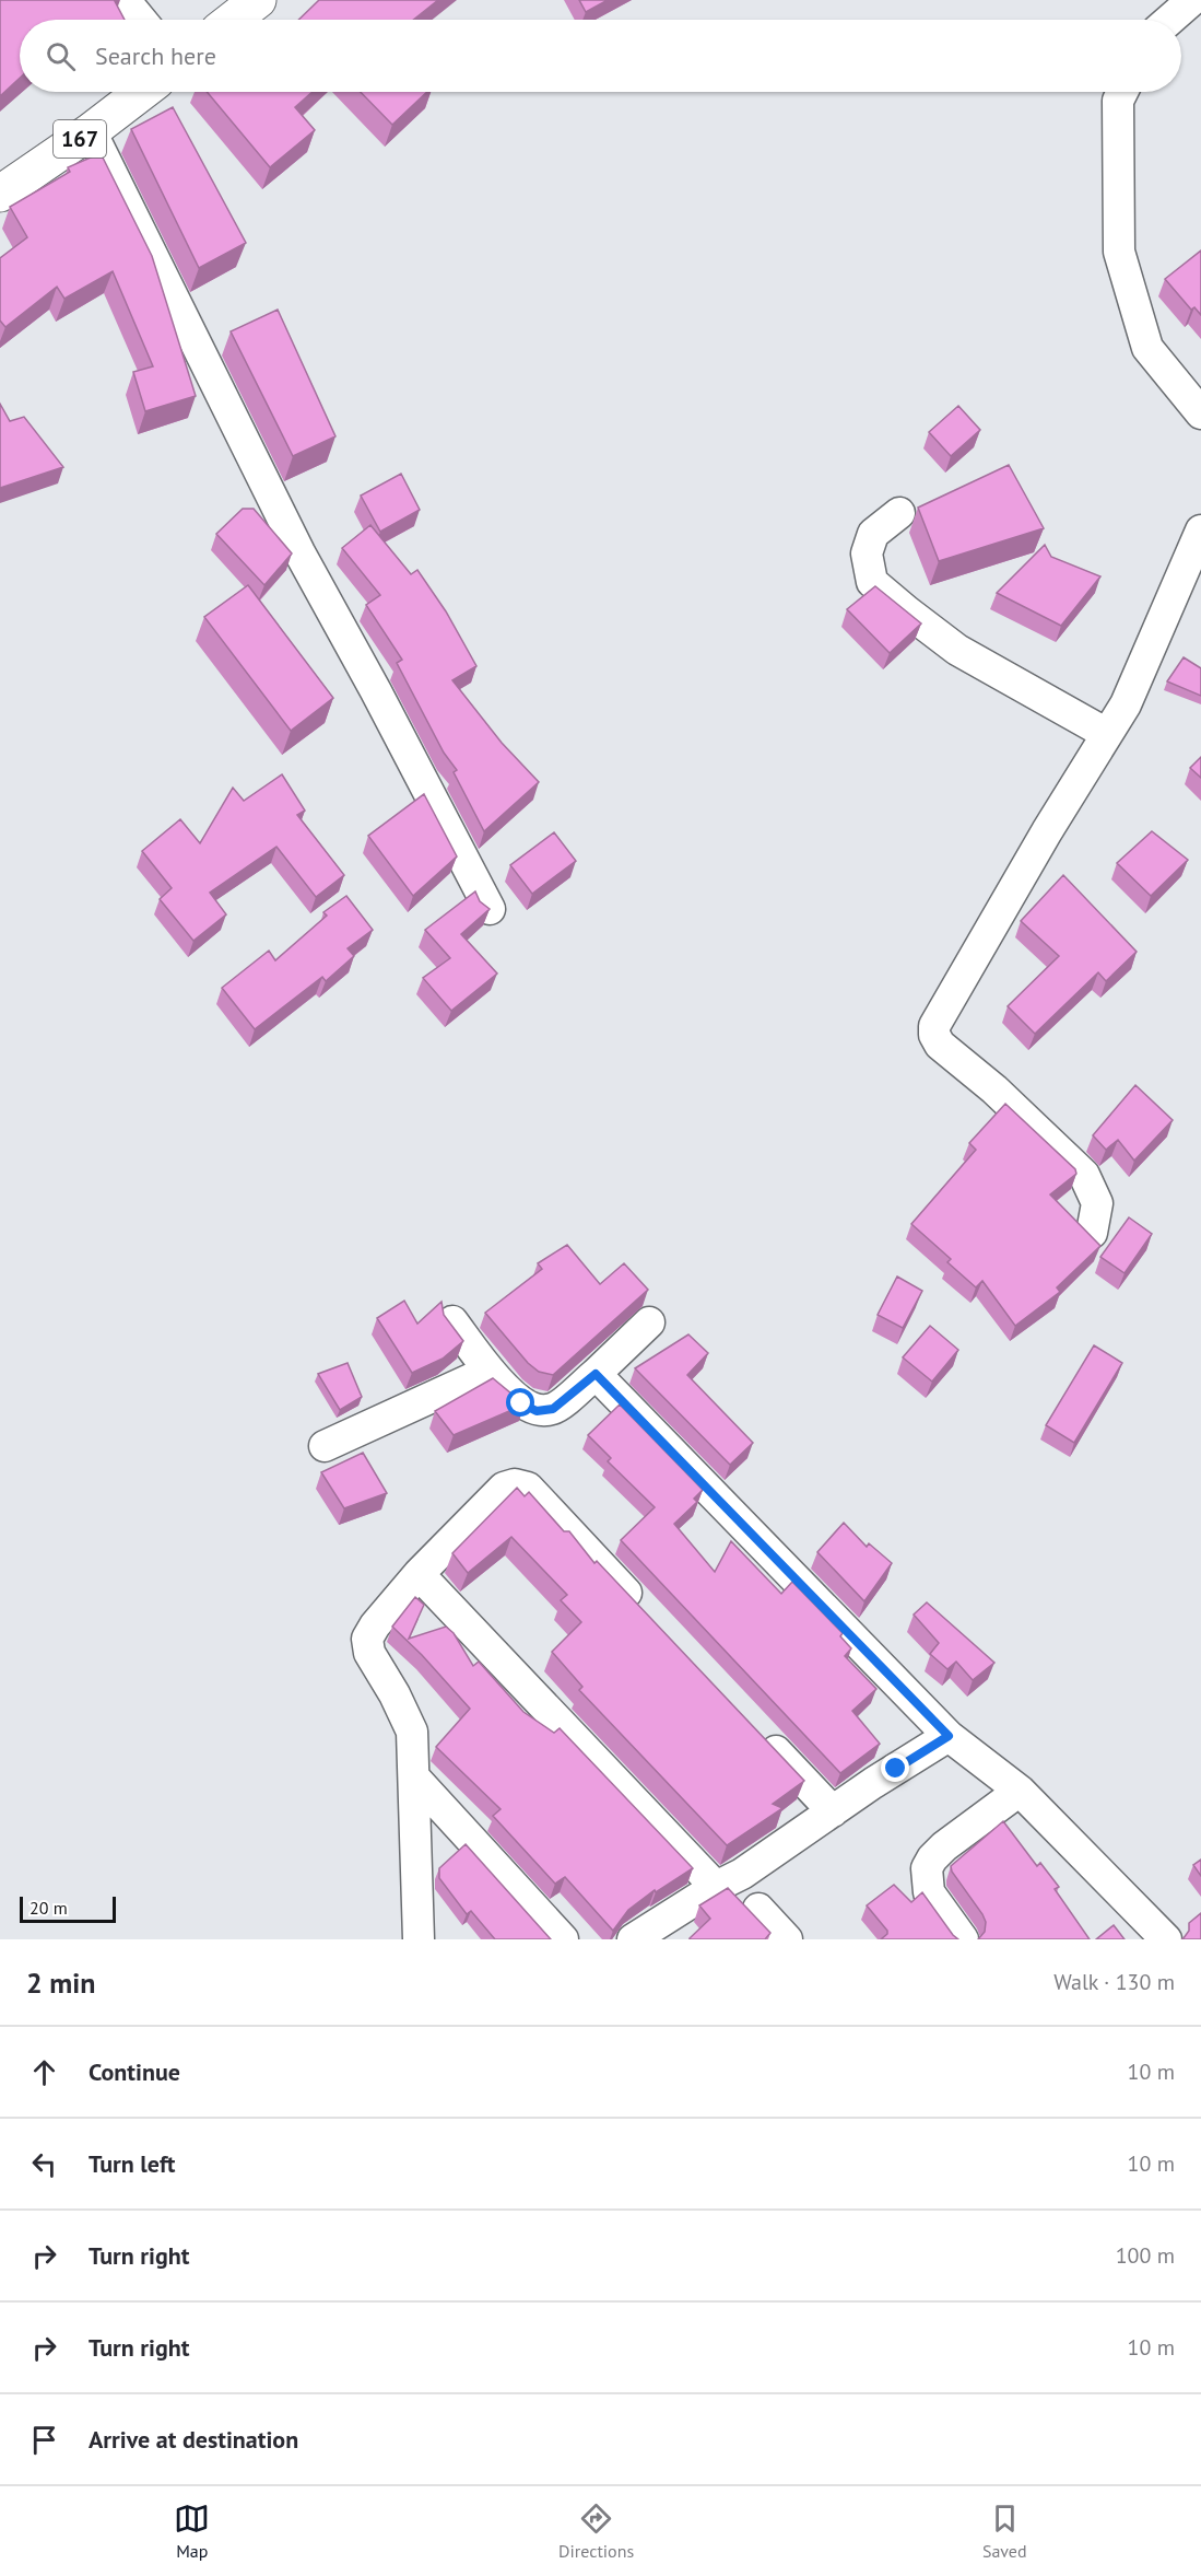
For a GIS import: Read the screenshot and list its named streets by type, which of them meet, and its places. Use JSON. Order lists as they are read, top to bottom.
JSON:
{
  "streets": {
    "main road": ["167"]
  },
  "scale_bar": "20 m",
  "page": {
    "search": "Search here",
    "scale": "20 m",
    "heading": ["2 min", "Walk · 130 m"],
    "list": [
      ["Continue", "10 m"],
      ["Turn left", "10 m"],
      ["Turn right", "100 m"],
      ["Turn right", "10 m"],
      "Arrive at destination"
    ],
    "nav": ["Map", "Directions", "Saved"]
  }
}
